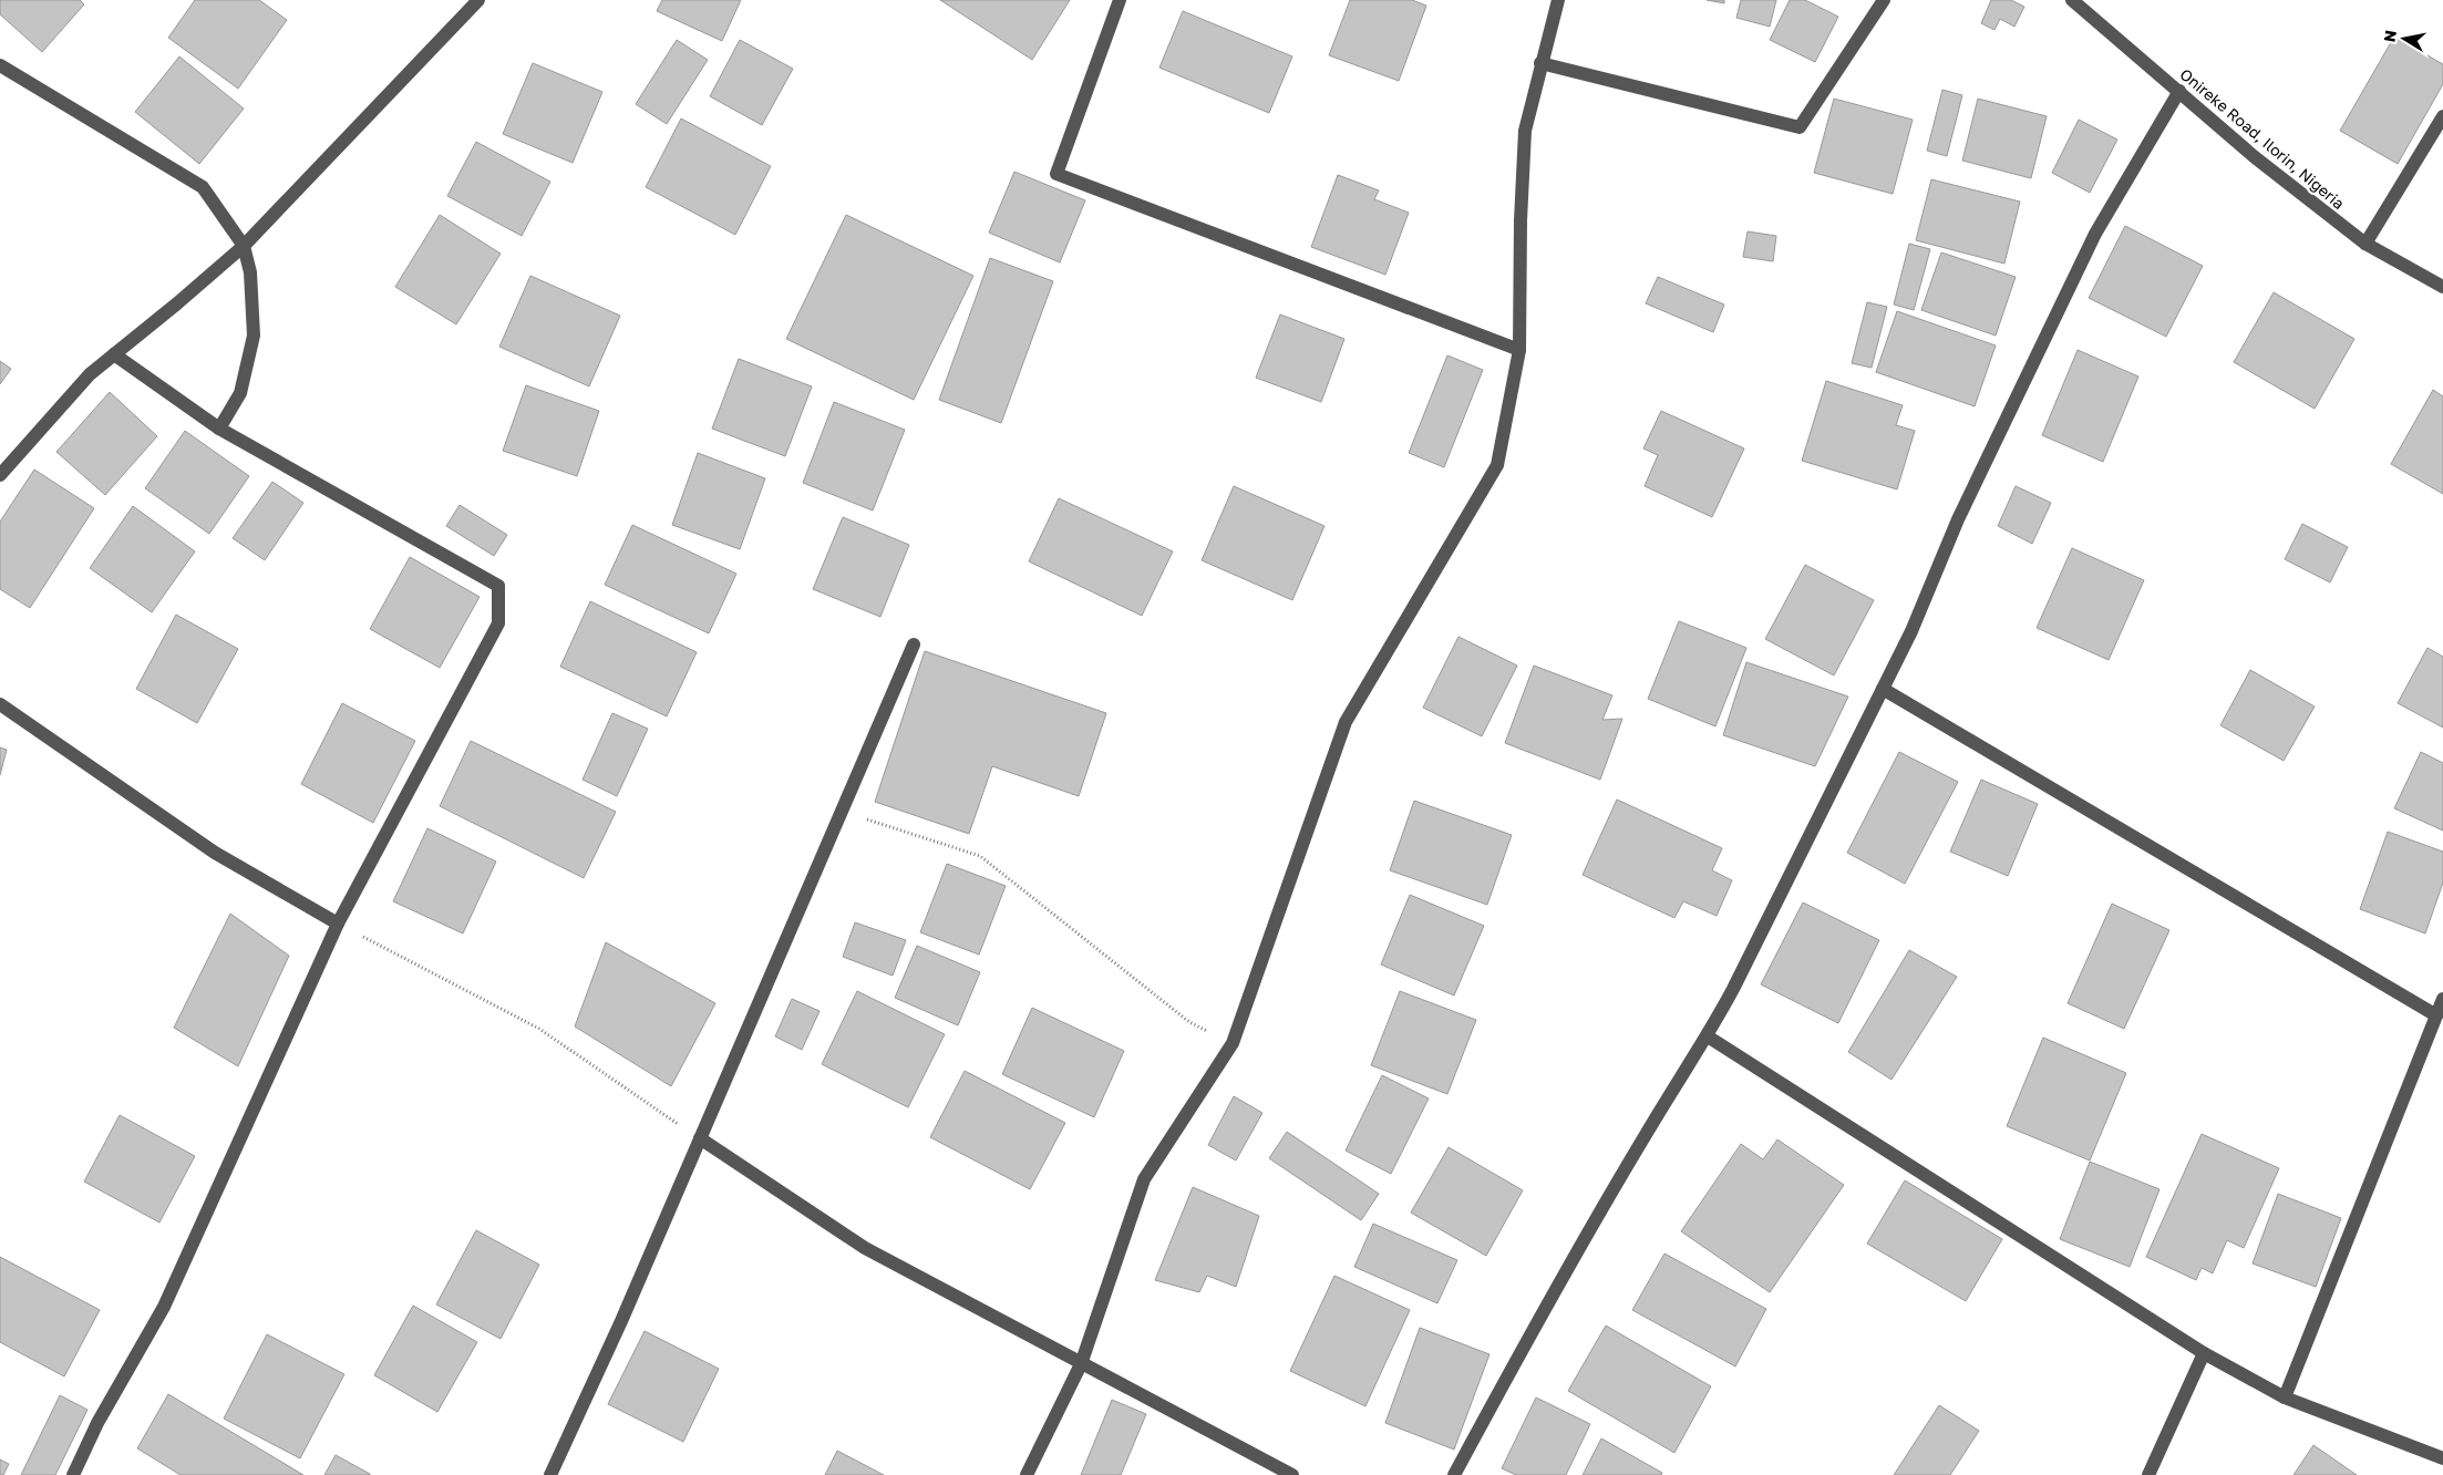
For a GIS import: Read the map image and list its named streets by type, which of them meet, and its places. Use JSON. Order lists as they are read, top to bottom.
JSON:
{
  "streets": {
    "street": ["Onireke Road, Ilorin, Nigeria"]
  },
  "north": "left"
}
